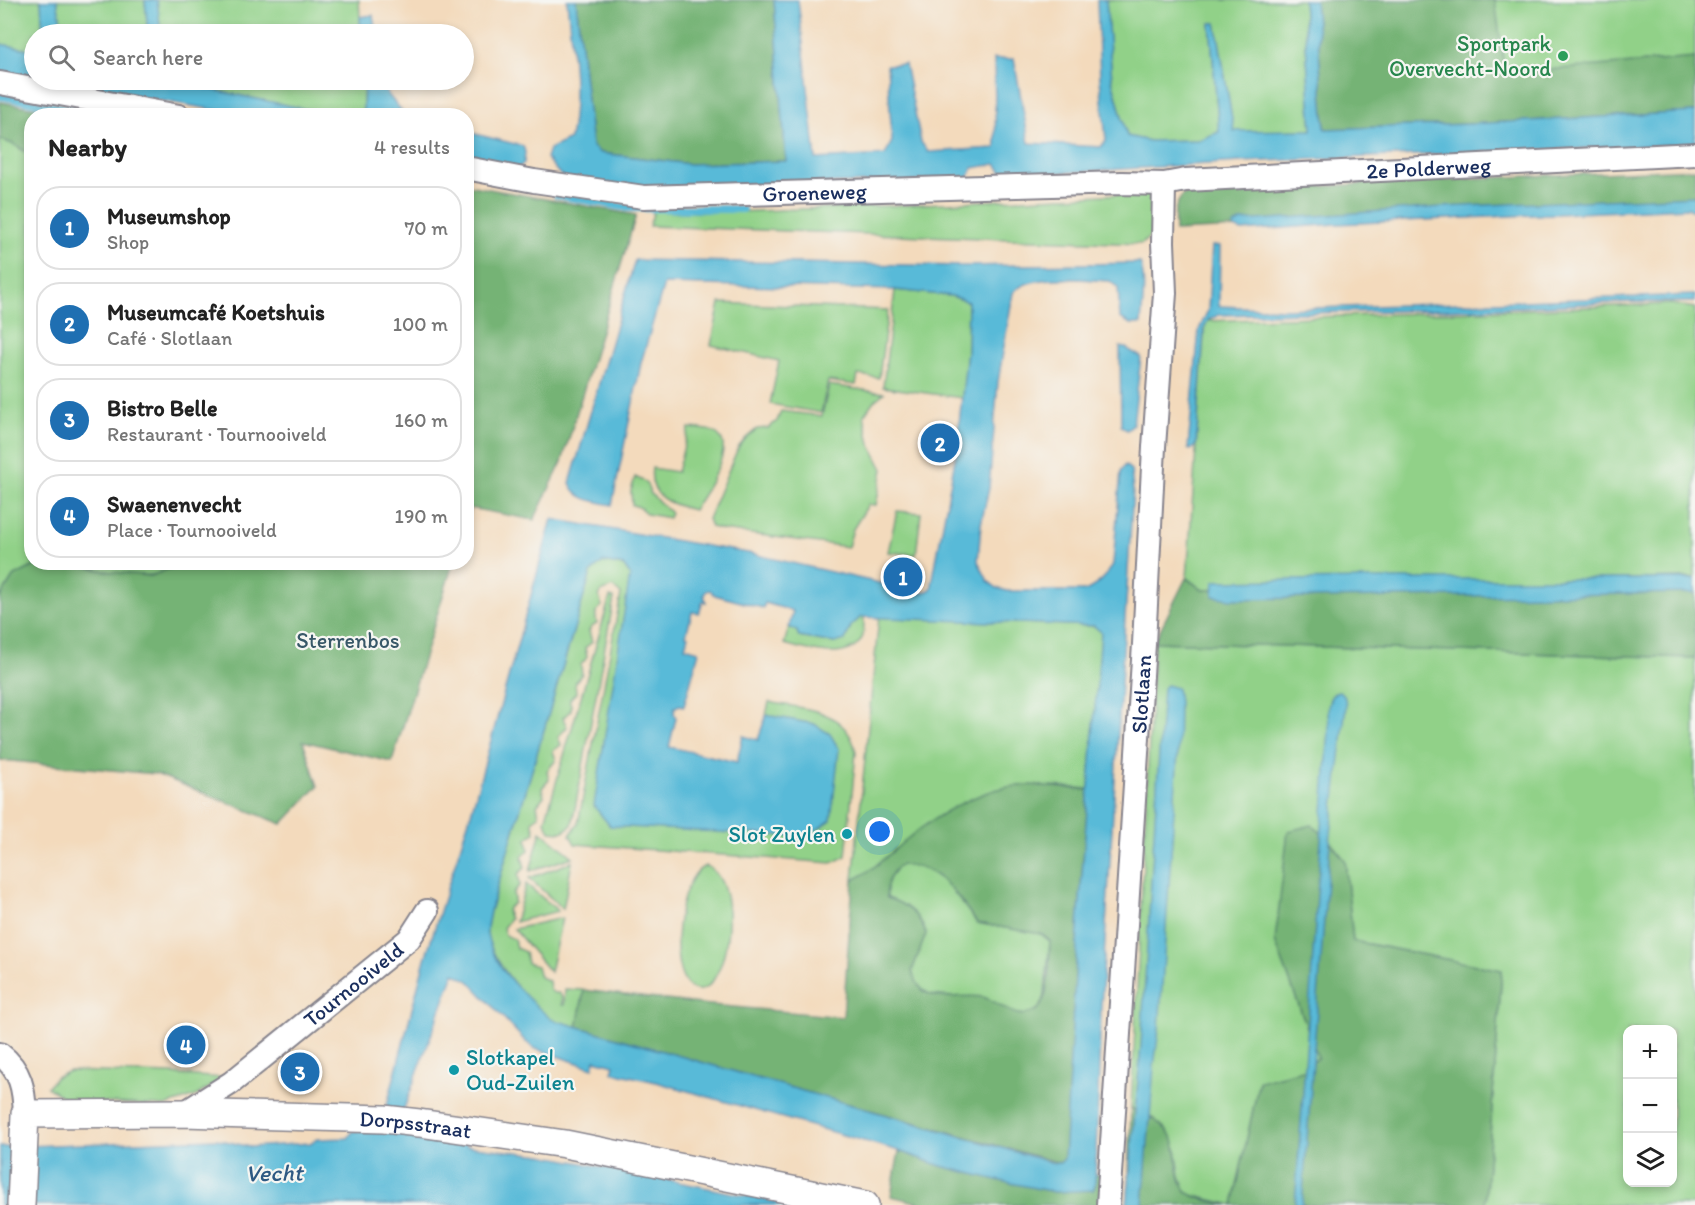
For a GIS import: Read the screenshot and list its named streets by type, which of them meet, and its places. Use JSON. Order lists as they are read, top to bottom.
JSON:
{
  "streets": {
    "street": [
      "2e Polderweg",
      "Groeneweg",
      "Slotlaan",
      "Tournooiveld",
      "Dorpsstraat"
    ]
  },
  "crossings": [
    ["2e Polderweg", "Groeneweg"],
    ["2e Polderweg", "Slotlaan"],
    ["Groeneweg", "Slotlaan"],
    ["Tournooiveld", "Dorpsstraat"]
  ],
  "water": ["Vecht"],
  "parks": ["Sterrenbos"],
  "places": ["Sportpark Overvecht-Noord", "Slot Zuylen", "Slotkapel Oud-Zuilen"],
  "page": {
    "search": "Search here",
    "heading": ["Nearby", "4 results"],
    "list": [
      {
        "mark": "1",
        "name": "Museumshop",
        "note": "Shop",
        "value": "70 m"
      },
      {
        "mark": "2",
        "name": "Museumcafé Koetshuis",
        "note": "Café · Slotlaan",
        "value": "100 m"
      },
      {
        "mark": "3",
        "name": "Bistro Belle",
        "note": "Restaurant · Tournooiveld",
        "value": "160 m"
      },
      {
        "mark": "4",
        "name": "Swaenenvecht",
        "note": "Place · Tournooiveld",
        "value": "190 m"
      }
    ],
    "pins": [
      "2",
      "1",
      "4",
      "3"
    ],
    "map_buttons": ["+", "−"]
  }
}
